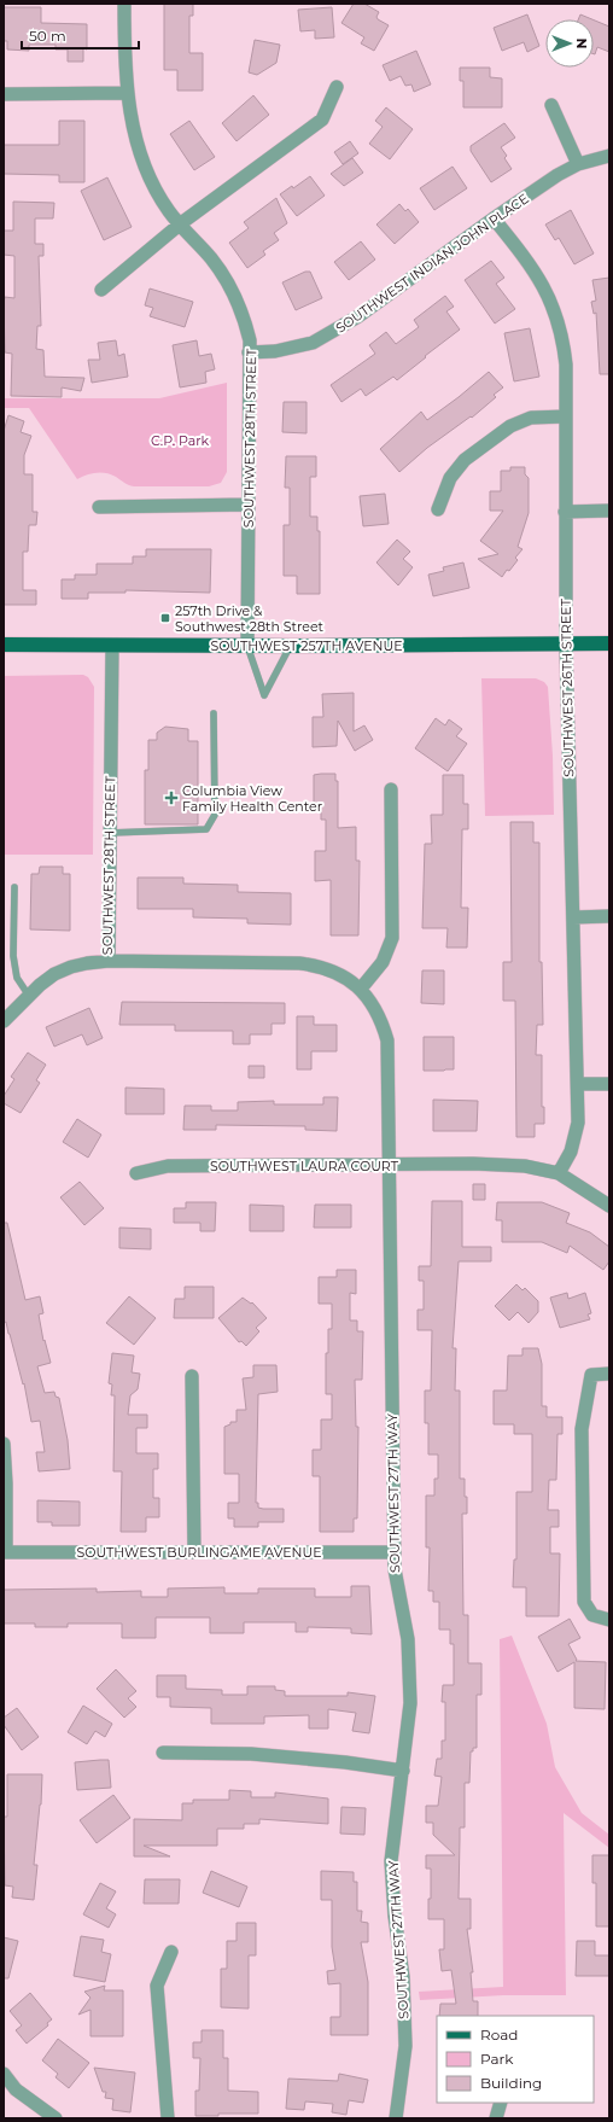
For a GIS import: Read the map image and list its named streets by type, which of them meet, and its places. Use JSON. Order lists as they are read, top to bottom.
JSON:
{
  "streets": {
    "main road": ["SOUTHWEST 257TH AVENUE"],
    "street": [
      "SOUTHWEST INDIAN JOHN PLACE",
      "SOUTHWEST 28TH STREET",
      "SOUTHWEST 26TH STREET",
      "SOUTHWEST LAURA COURT",
      "SOUTHWEST 27TH WAY",
      "SOUTHWEST BURLINGAME AVENUE"
    ]
  },
  "crossings": [
    ["SOUTHWEST INDIAN JOHN PLACE", "SOUTHWEST 28TH STREET"],
    ["SOUTHWEST INDIAN JOHN PLACE", "SOUTHWEST 26TH STREET"],
    ["SOUTHWEST 28TH STREET", "SOUTHWEST 257TH AVENUE"],
    ["SOUTHWEST 28TH STREET", "SOUTHWEST 27TH WAY"],
    ["SOUTHWEST 257TH AVENUE", "SOUTHWEST 26TH STREET"],
    ["SOUTHWEST 26TH STREET", "SOUTHWEST LAURA COURT"],
    ["SOUTHWEST LAURA COURT", "SOUTHWEST 27TH WAY"],
    ["SOUTHWEST 27TH WAY", "SOUTHWEST BURLINGAME AVENUE"]
  ],
  "parks": ["C.P. Park"],
  "places": {
    "transit": ["257th Drive & Southwest 28th Street"],
    "health": ["Columbia View Family Health Center"]
  },
  "legend": ["Road", "Park", "Building"],
  "scale_bar": "50 m",
  "north": "right"
}
